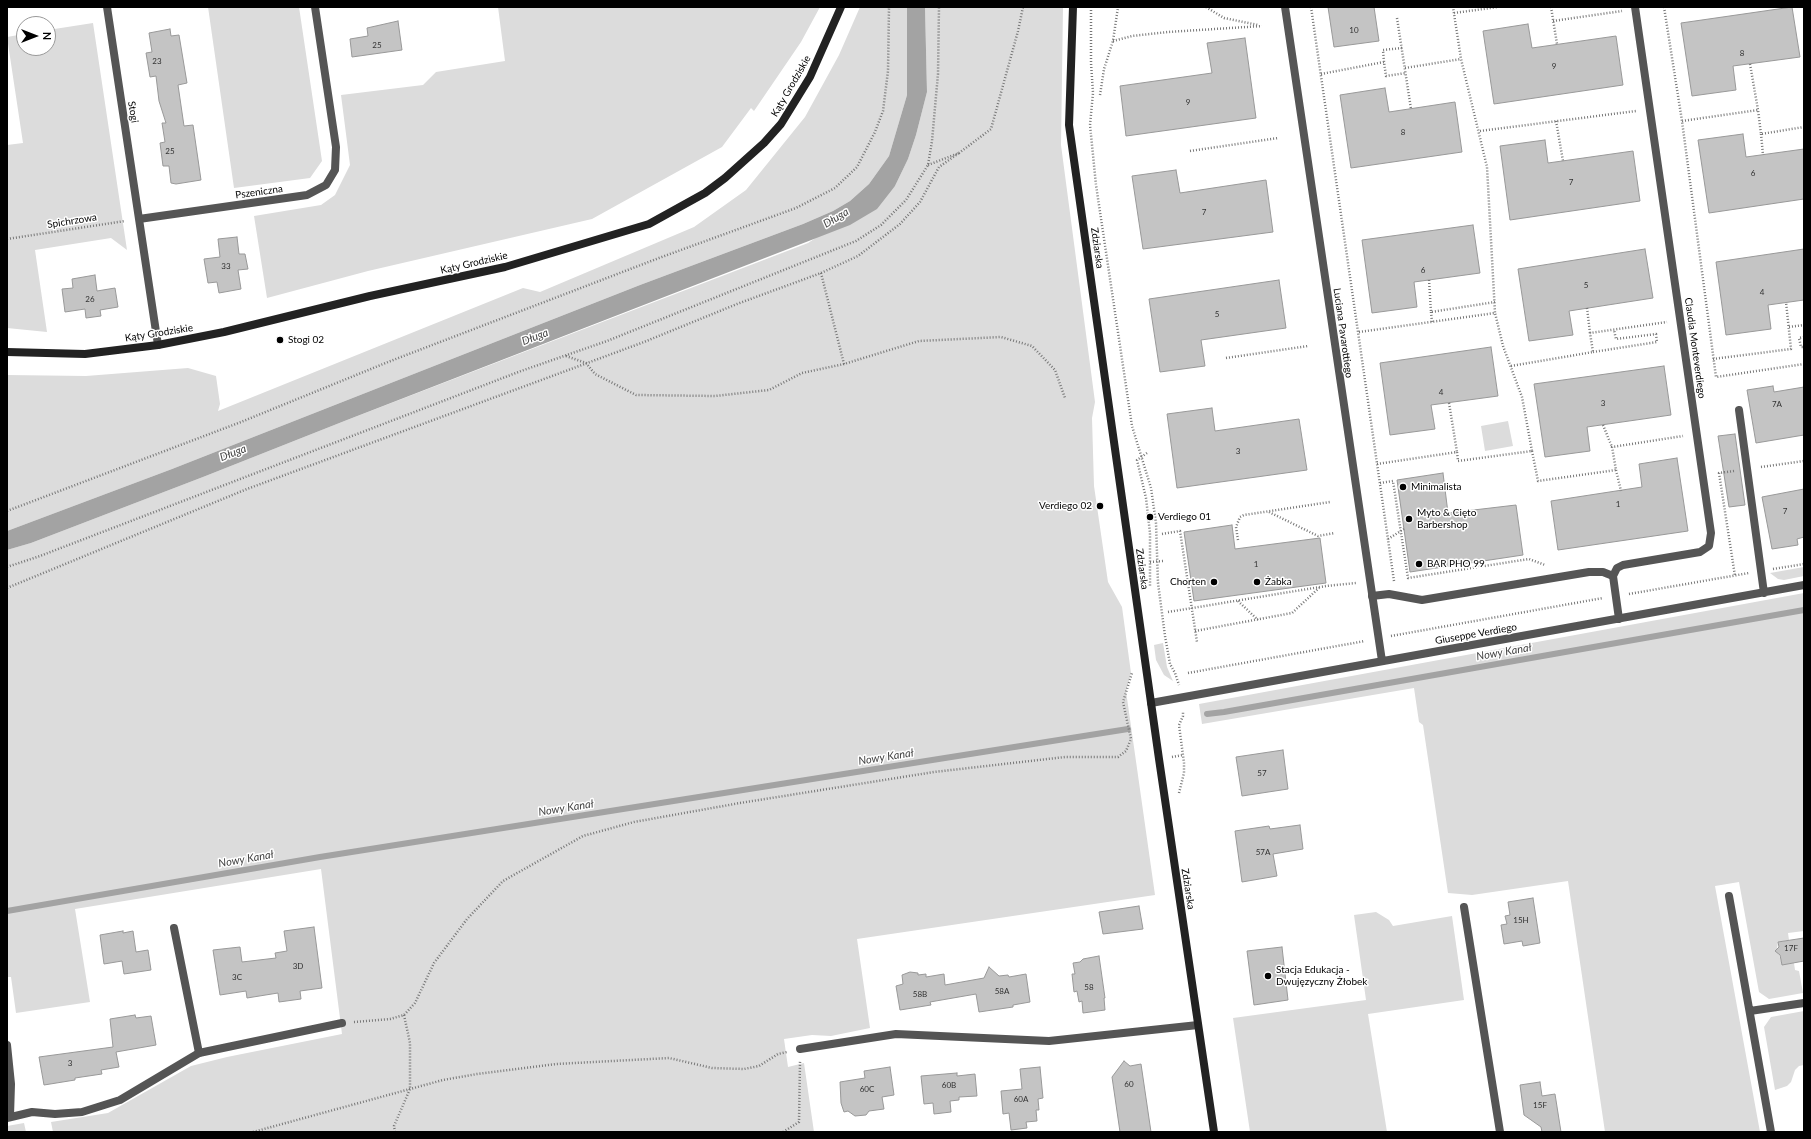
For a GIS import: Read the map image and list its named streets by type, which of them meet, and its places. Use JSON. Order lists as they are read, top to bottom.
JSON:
{
  "streets": {
    "street": [
      "Kąty Grodziskie",
      "Stogi",
      "Pszeniczna",
      "Zdziarska",
      "Luciana Pavarottiego",
      "Claudia Monteverdiego",
      "Giuseppe Verdiego"
    ],
    "path": ["Spichrzowa"]
  },
  "crossings": [
    ["Stogi", "Pszeniczna"],
    ["Stogi", "Spichrzowa"],
    ["Pszeniczna", "Spichrzowa"],
    ["Zdziarska", "Giuseppe Verdiego"],
    ["Luciana Pavarottiego", "Giuseppe Verdiego"]
  ],
  "water": ["Długa", "Nowy Kanał"],
  "places": [
    "Stogi 02",
    "Minimalista",
    "Verdiego 02",
    "Verdiego 01",
    "Myto & Cięto Barbershop",
    "BAR PHO 99",
    "Chorten",
    "Żabka",
    "Stacja Edukacja - Dwujęzyczny Żłobek"
  ],
  "house_numbers": [
    "10",
    "25",
    "8",
    "23",
    "9",
    "9",
    "8",
    "25",
    "6",
    "7",
    "7",
    "33",
    "6",
    "5",
    "4",
    "26",
    "5",
    "4",
    "3",
    "7A",
    "3",
    "1",
    "7",
    "1",
    "57",
    "57A",
    "15H",
    "17F",
    "3D",
    "3C",
    "58",
    "58A",
    "58B",
    "3",
    "60",
    "60B",
    "60C",
    "60A",
    "15F"
  ],
  "north": "right"
}
